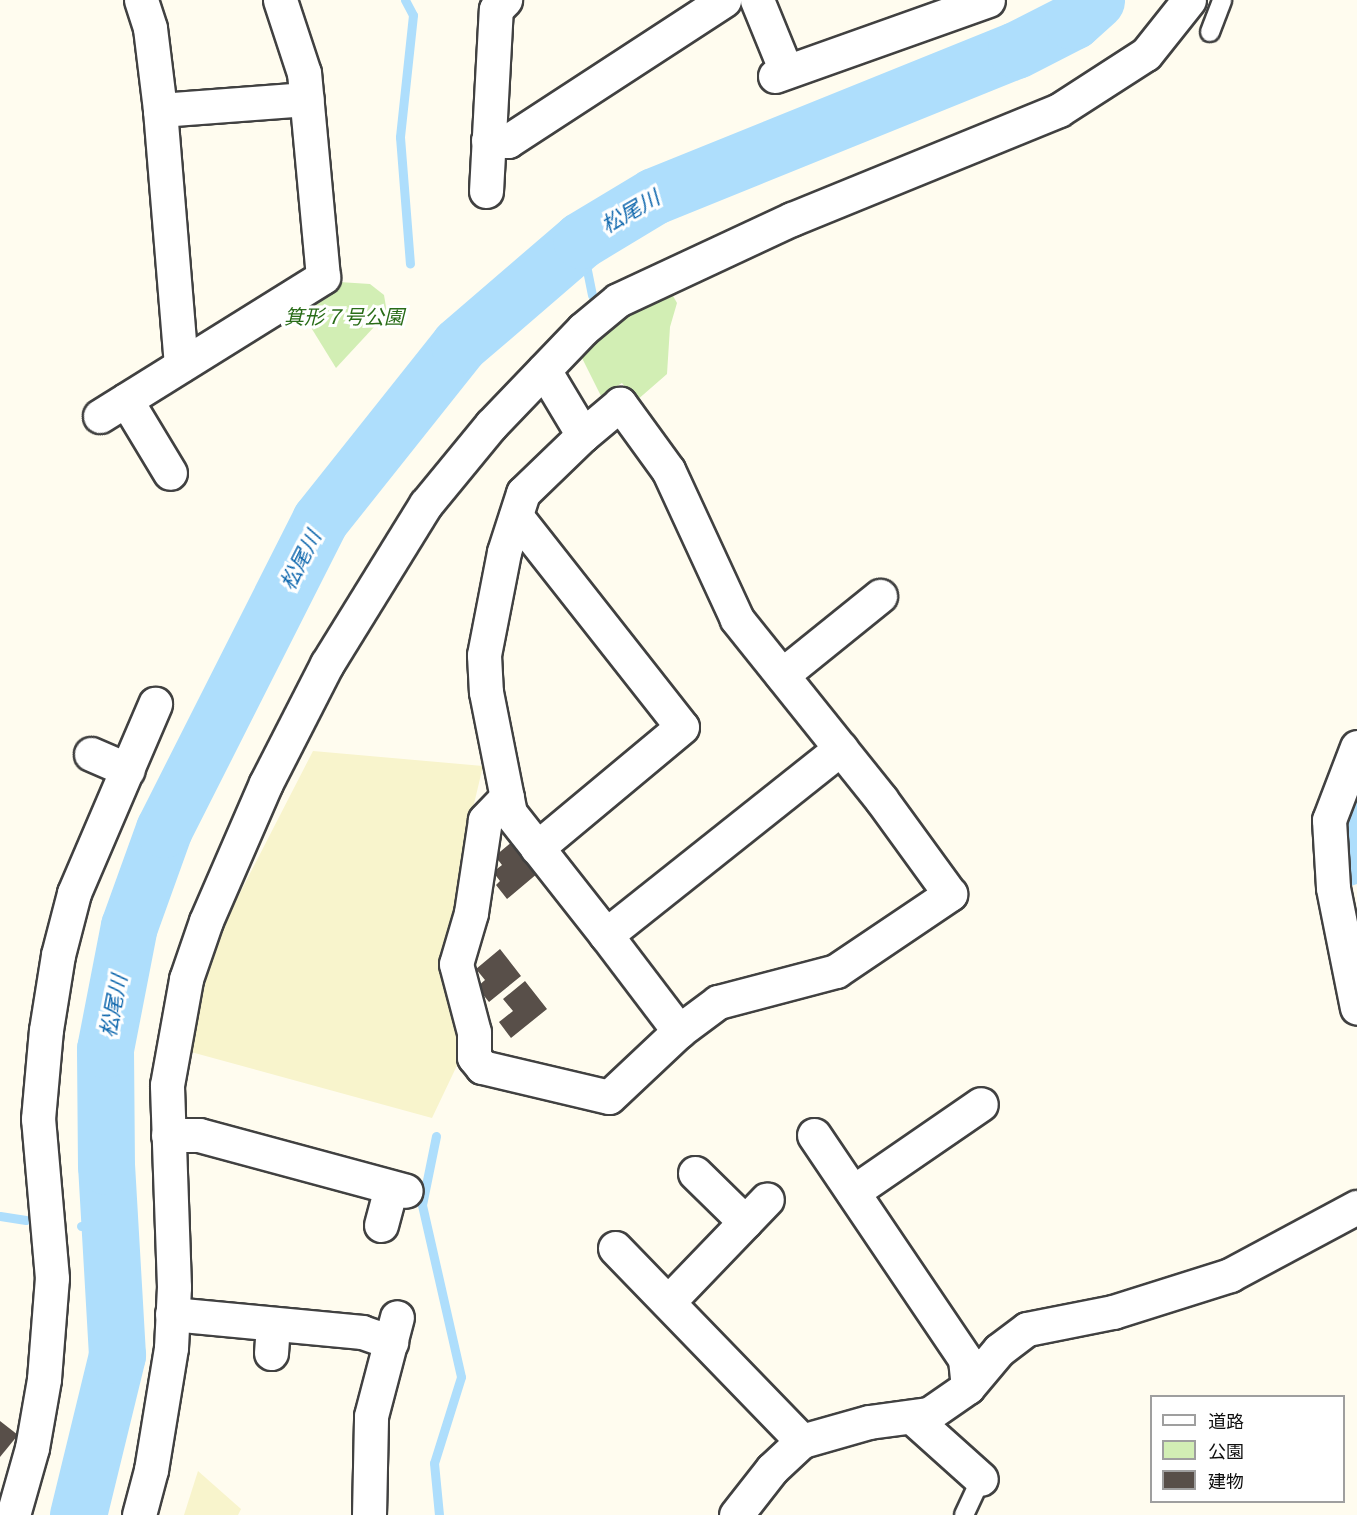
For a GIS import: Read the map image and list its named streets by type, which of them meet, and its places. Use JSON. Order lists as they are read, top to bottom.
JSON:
{
  "water": ["松尾川"],
  "parks": ["箕形７号公園"],
  "legend": ["道路", "公園", "建物"]
}
